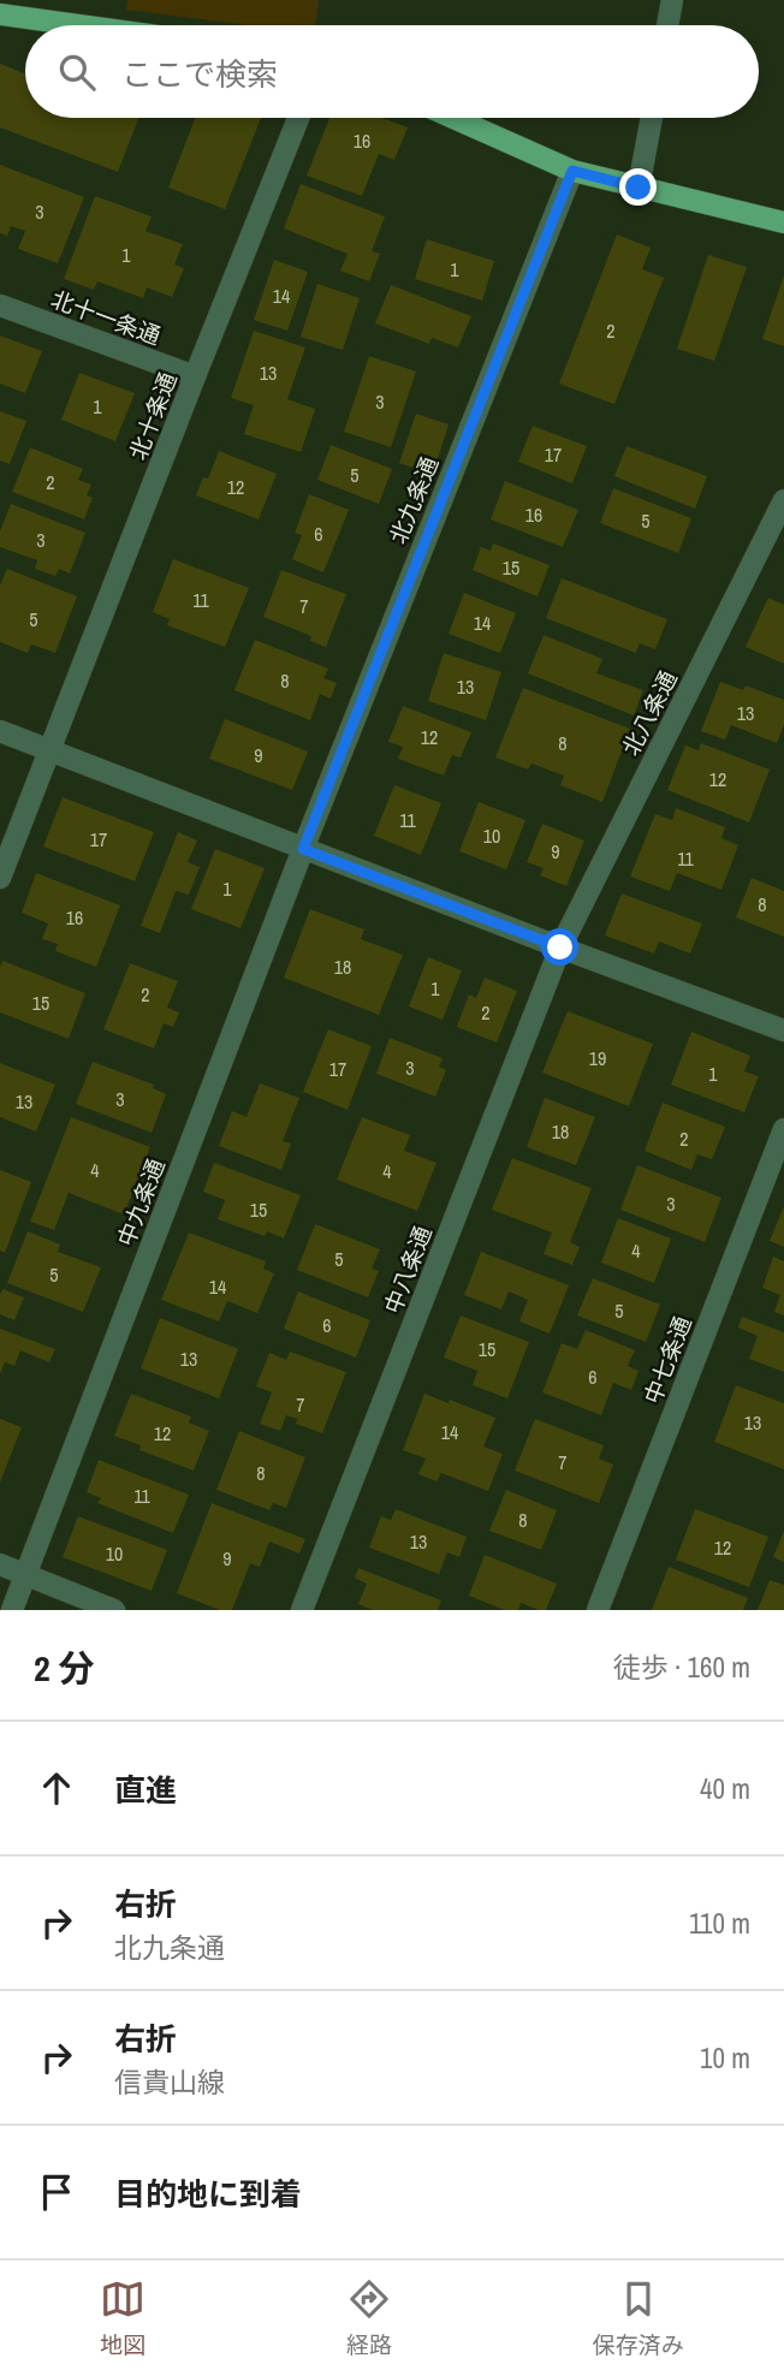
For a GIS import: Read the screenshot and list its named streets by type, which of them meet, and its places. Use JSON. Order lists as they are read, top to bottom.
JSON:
{
  "streets": {
    "street": [
      "北十一条通",
      "北十条通",
      "北九条通",
      "北八条通",
      "中九条通",
      "中八条通",
      "中七条通"
    ]
  },
  "crossings": [
    ["北十一条通", "北十条通"],
    ["北九条通", "中九条通"],
    ["北八条通", "中八条通"]
  ],
  "house_numbers": [
    "16",
    "3",
    "1",
    "1",
    "14",
    "2",
    "13",
    "3",
    "1",
    "17",
    "5",
    "2",
    "12",
    "16",
    "5",
    "6",
    "3",
    "15",
    "11",
    "7",
    "5",
    "14",
    "8",
    "13",
    "13",
    "12",
    "8",
    "9",
    "12",
    "11",
    "10",
    "17",
    "9",
    "11",
    "1",
    "8",
    "16",
    "18",
    "1",
    "2",
    "15",
    "2",
    "19",
    "3",
    "17",
    "1",
    "3",
    "13",
    "18",
    "2",
    "4",
    "4",
    "3",
    "15",
    "4",
    "5",
    "5",
    "14",
    "5",
    "6",
    "15",
    "13",
    "6",
    "7",
    "13",
    "14",
    "12",
    "7",
    "8",
    "11",
    "8",
    "13",
    "12",
    "10",
    "9"
  ],
  "page": {
    "search": "ここで検索",
    "heading": ["2 分", "徒歩 · 160 m"],
    "list": [
      ["直進", "40 m"],
      ["右折", "北九条通", "110 m"],
      ["右折", "信貴山線", "10 m"],
      "目的地に到着"
    ],
    "nav": ["地図", "経路", "保存済み"]
  }
}
